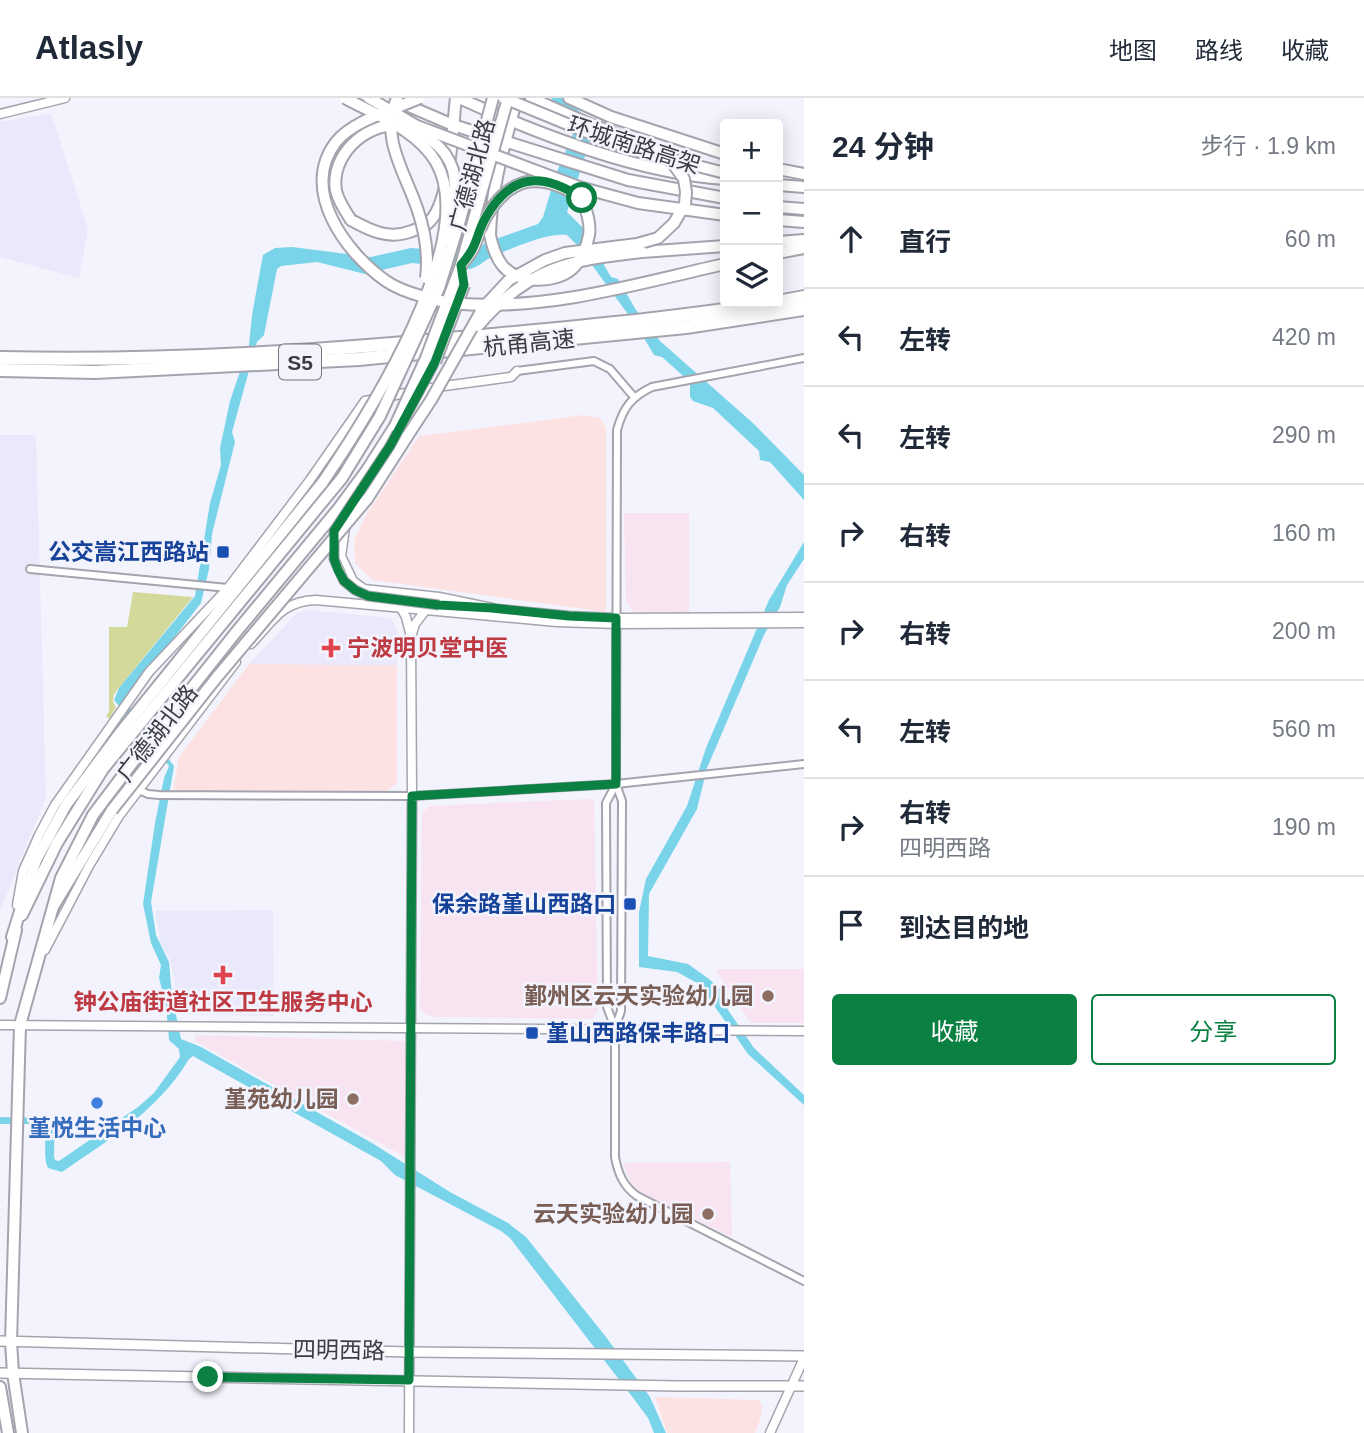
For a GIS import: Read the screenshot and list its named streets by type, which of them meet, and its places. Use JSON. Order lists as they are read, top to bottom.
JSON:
{
  "streets": {
    "highway": ["杭甬高速", "S5"],
    "main road": ["环城南路高架", "广德湖北路", "四明西路"]
  },
  "crossings": [
    ["环城南路高架", "广德湖北路"],
    ["广德湖北路", "四明西路"]
  ],
  "places": {
    "transit": ["公交嵩江西路站", "保余路堇山西路口", "堇山西路保丰路口"],
    "health": ["宁波明贝堂中医", "钟公庙街道社区卫生服务中心"],
    "other": [
      "鄞州区云天实验幼儿园",
      "堇苑幼儿园",
      "堇悦生活中心",
      "云天实验幼儿园"
    ]
  },
  "page": {
    "header": "Atlasly",
    "nav": ["地图", "路线", "收藏"],
    "heading": ["24 分钟", "步行 · 1.9 km"],
    "map_buttons": ["+", "−"],
    "list": [
      ["直行", "60 m"],
      ["左转", "420 m"],
      ["左转", "290 m"],
      ["右转", "160 m"],
      ["右转", "200 m"],
      ["左转", "560 m"],
      ["右转", "四明西路", "190 m"],
      "到达目的地"
    ],
    "buttons": ["收藏", "分享"]
  }
}
